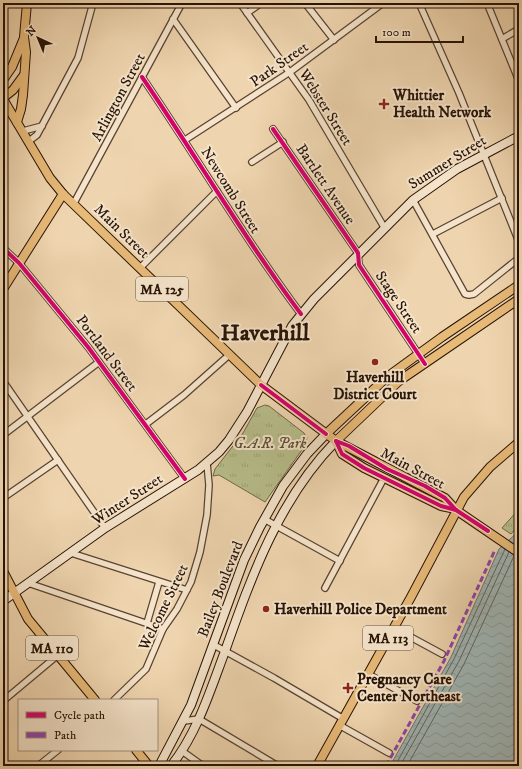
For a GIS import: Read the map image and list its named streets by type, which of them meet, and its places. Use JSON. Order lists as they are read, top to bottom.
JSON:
{
  "streets": {
    "main road": [
      "Summer Street",
      "Main Street",
      "MA 125",
      "Winter Street",
      "Bailey Boulevard",
      "MA 113",
      "MA 110"
    ],
    "street": [
      "Park Street",
      "Arlington Street",
      "Webster Street",
      "Bartlett Avenue",
      "Newcomb Street",
      "Stage Street",
      "Portland Street",
      "Welcome Street"
    ]
  },
  "crossings": [
    ["Park Street", "Webster Street"],
    ["Park Street", "Newcomb Street"],
    ["Arlington Street", "Newcomb Street"],
    ["Arlington Street", "Main Street"],
    ["Webster Street", "Summer Street"],
    ["Summer Street", "Bartlett Avenue"],
    ["Summer Street", "Newcomb Street"],
    ["Summer Street", "Main Street"],
    ["Summer Street", "Stage Street"],
    ["Summer Street", "Winter Street"],
    ["Bartlett Avenue", "Stage Street"],
    ["Main Street", "Winter Street"],
    ["Main Street", "Bailey Boulevard"],
    ["Main Street", "MA 113"],
    ["Portland Street", "Winter Street"],
    ["Winter Street", "Welcome Street"],
    ["Winter Street", "MA 110"]
  ],
  "districts": ["Haverhill"],
  "parks": ["G.A.R. Park"],
  "places": {
    "health": ["Whittier Health Network", "Pregnancy Care Center Northeast"],
    "other": ["Haverhill District Court", "Haverhill Police Department"]
  },
  "legend": ["Cycle path", "Path"],
  "scale_bar": "100 m",
  "north": "top left"
}
